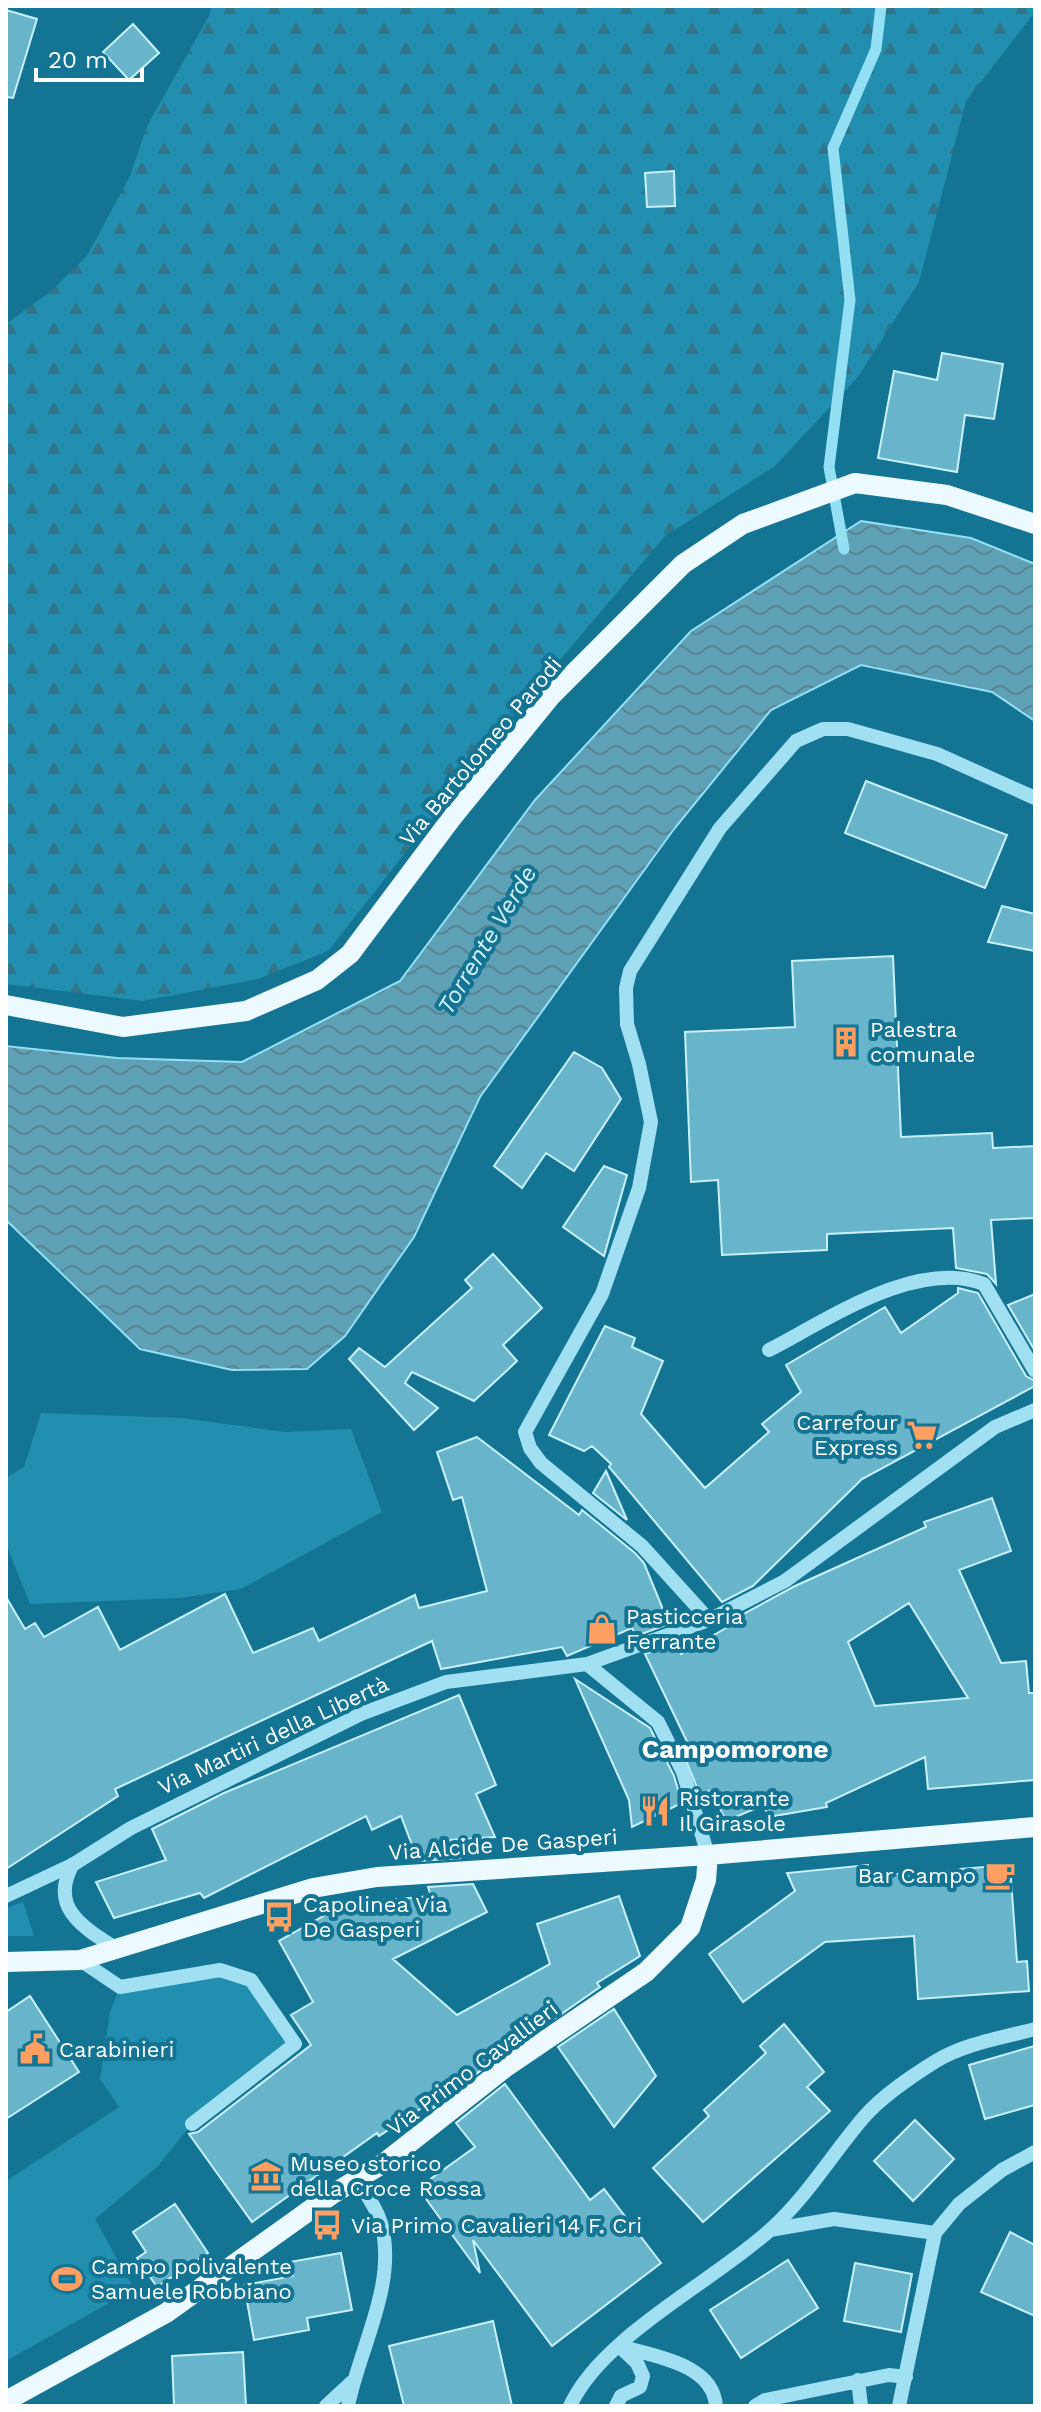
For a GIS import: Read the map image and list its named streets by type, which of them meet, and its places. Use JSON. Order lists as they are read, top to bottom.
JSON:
{
  "streets": {
    "main road": ["Via Bartolomeo Parodi", "Via Alcide De Gasperi", "Via Primo Cavallieri"],
    "street": ["Via Martiri della Libertà"]
  },
  "crossings": [
    ["Via Alcide De Gasperi", "Via Primo Cavallieri"]
  ],
  "districts": ["Campomorone"],
  "water": ["Torrente Verde"],
  "places": {
    "building": ["Palestra comunale"],
    "supermarket": ["Carrefour Express"],
    "shop": ["Pasticceria Ferrante"],
    "restaurant": ["Ristorante Il Girasole"],
    "cafe": ["Bar Campo"],
    "bus stop": ["Capolinea Via De Gasperi", "Via Primo Cavalieri 14 F. Cri"],
    "public building": ["Carabinieri"],
    "museum": ["Museo storico della Croce Rossa"],
    "sports": ["Campo polivalente Samuele Robbiano"]
  },
  "scale_bar": "20 m"
}
